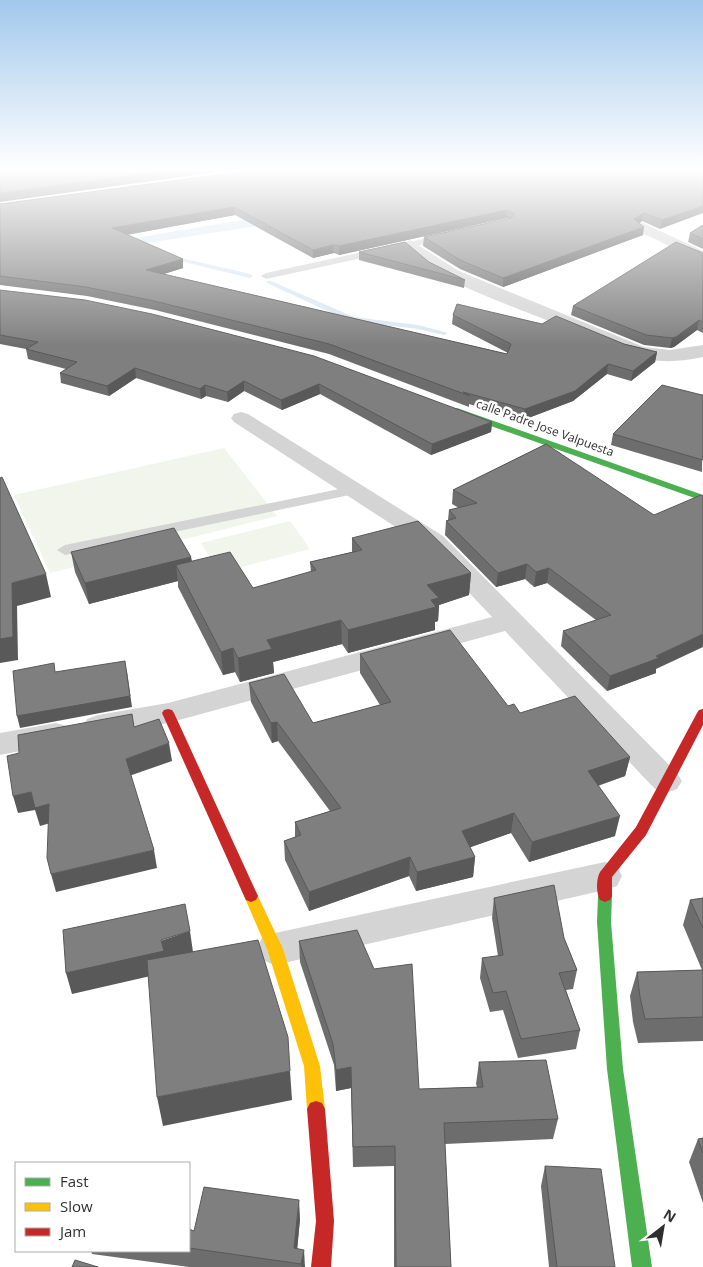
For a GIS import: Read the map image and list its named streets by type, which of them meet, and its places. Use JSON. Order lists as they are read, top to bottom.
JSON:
{
  "streets": {
    "street": ["calle Padre Jose Valpuesta"]
  },
  "legend": ["Fast", "Slow", "Jam"],
  "north": "top right"
}
